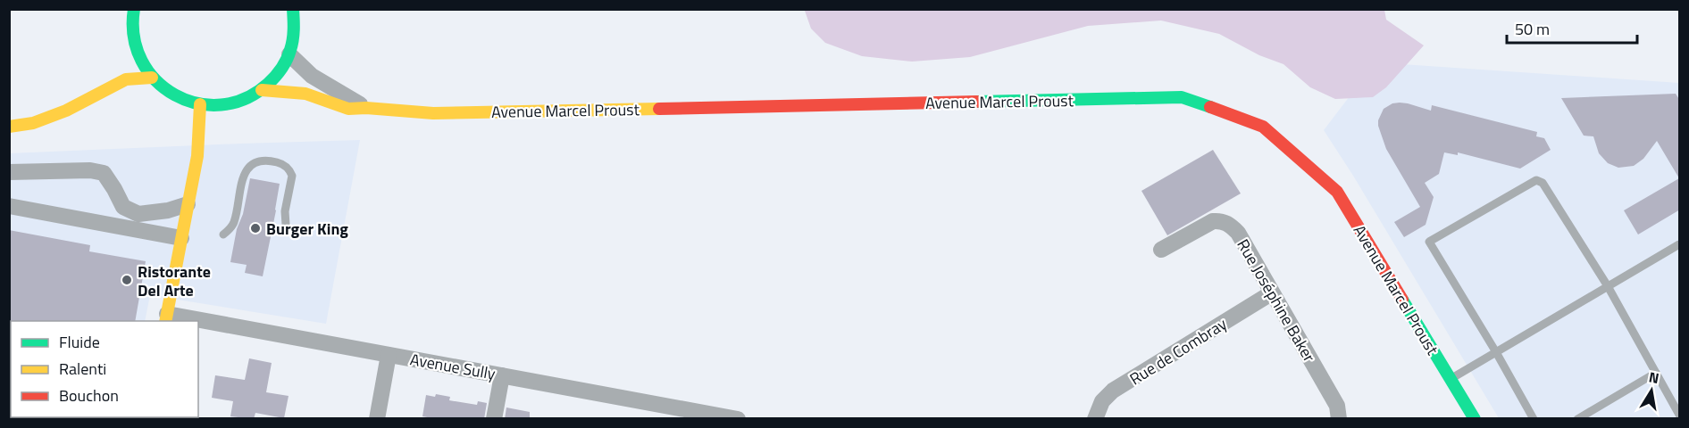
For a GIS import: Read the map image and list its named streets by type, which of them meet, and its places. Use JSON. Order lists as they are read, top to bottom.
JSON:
{
  "streets": {
    "street": [
      "Avenue Marcel Proust",
      "Rue Joséphine Baker",
      "Rue de Combray",
      "Avenue Sully"
    ]
  },
  "crossings": [
    ["Rue Joséphine Baker", "Rue de Combray"]
  ],
  "places": ["Burger King", "Ristorante Del Arte"],
  "legend": ["Fluide", "Ralenti", "Bouchon"],
  "scale_bar": "50 m",
  "north": "top"
}
